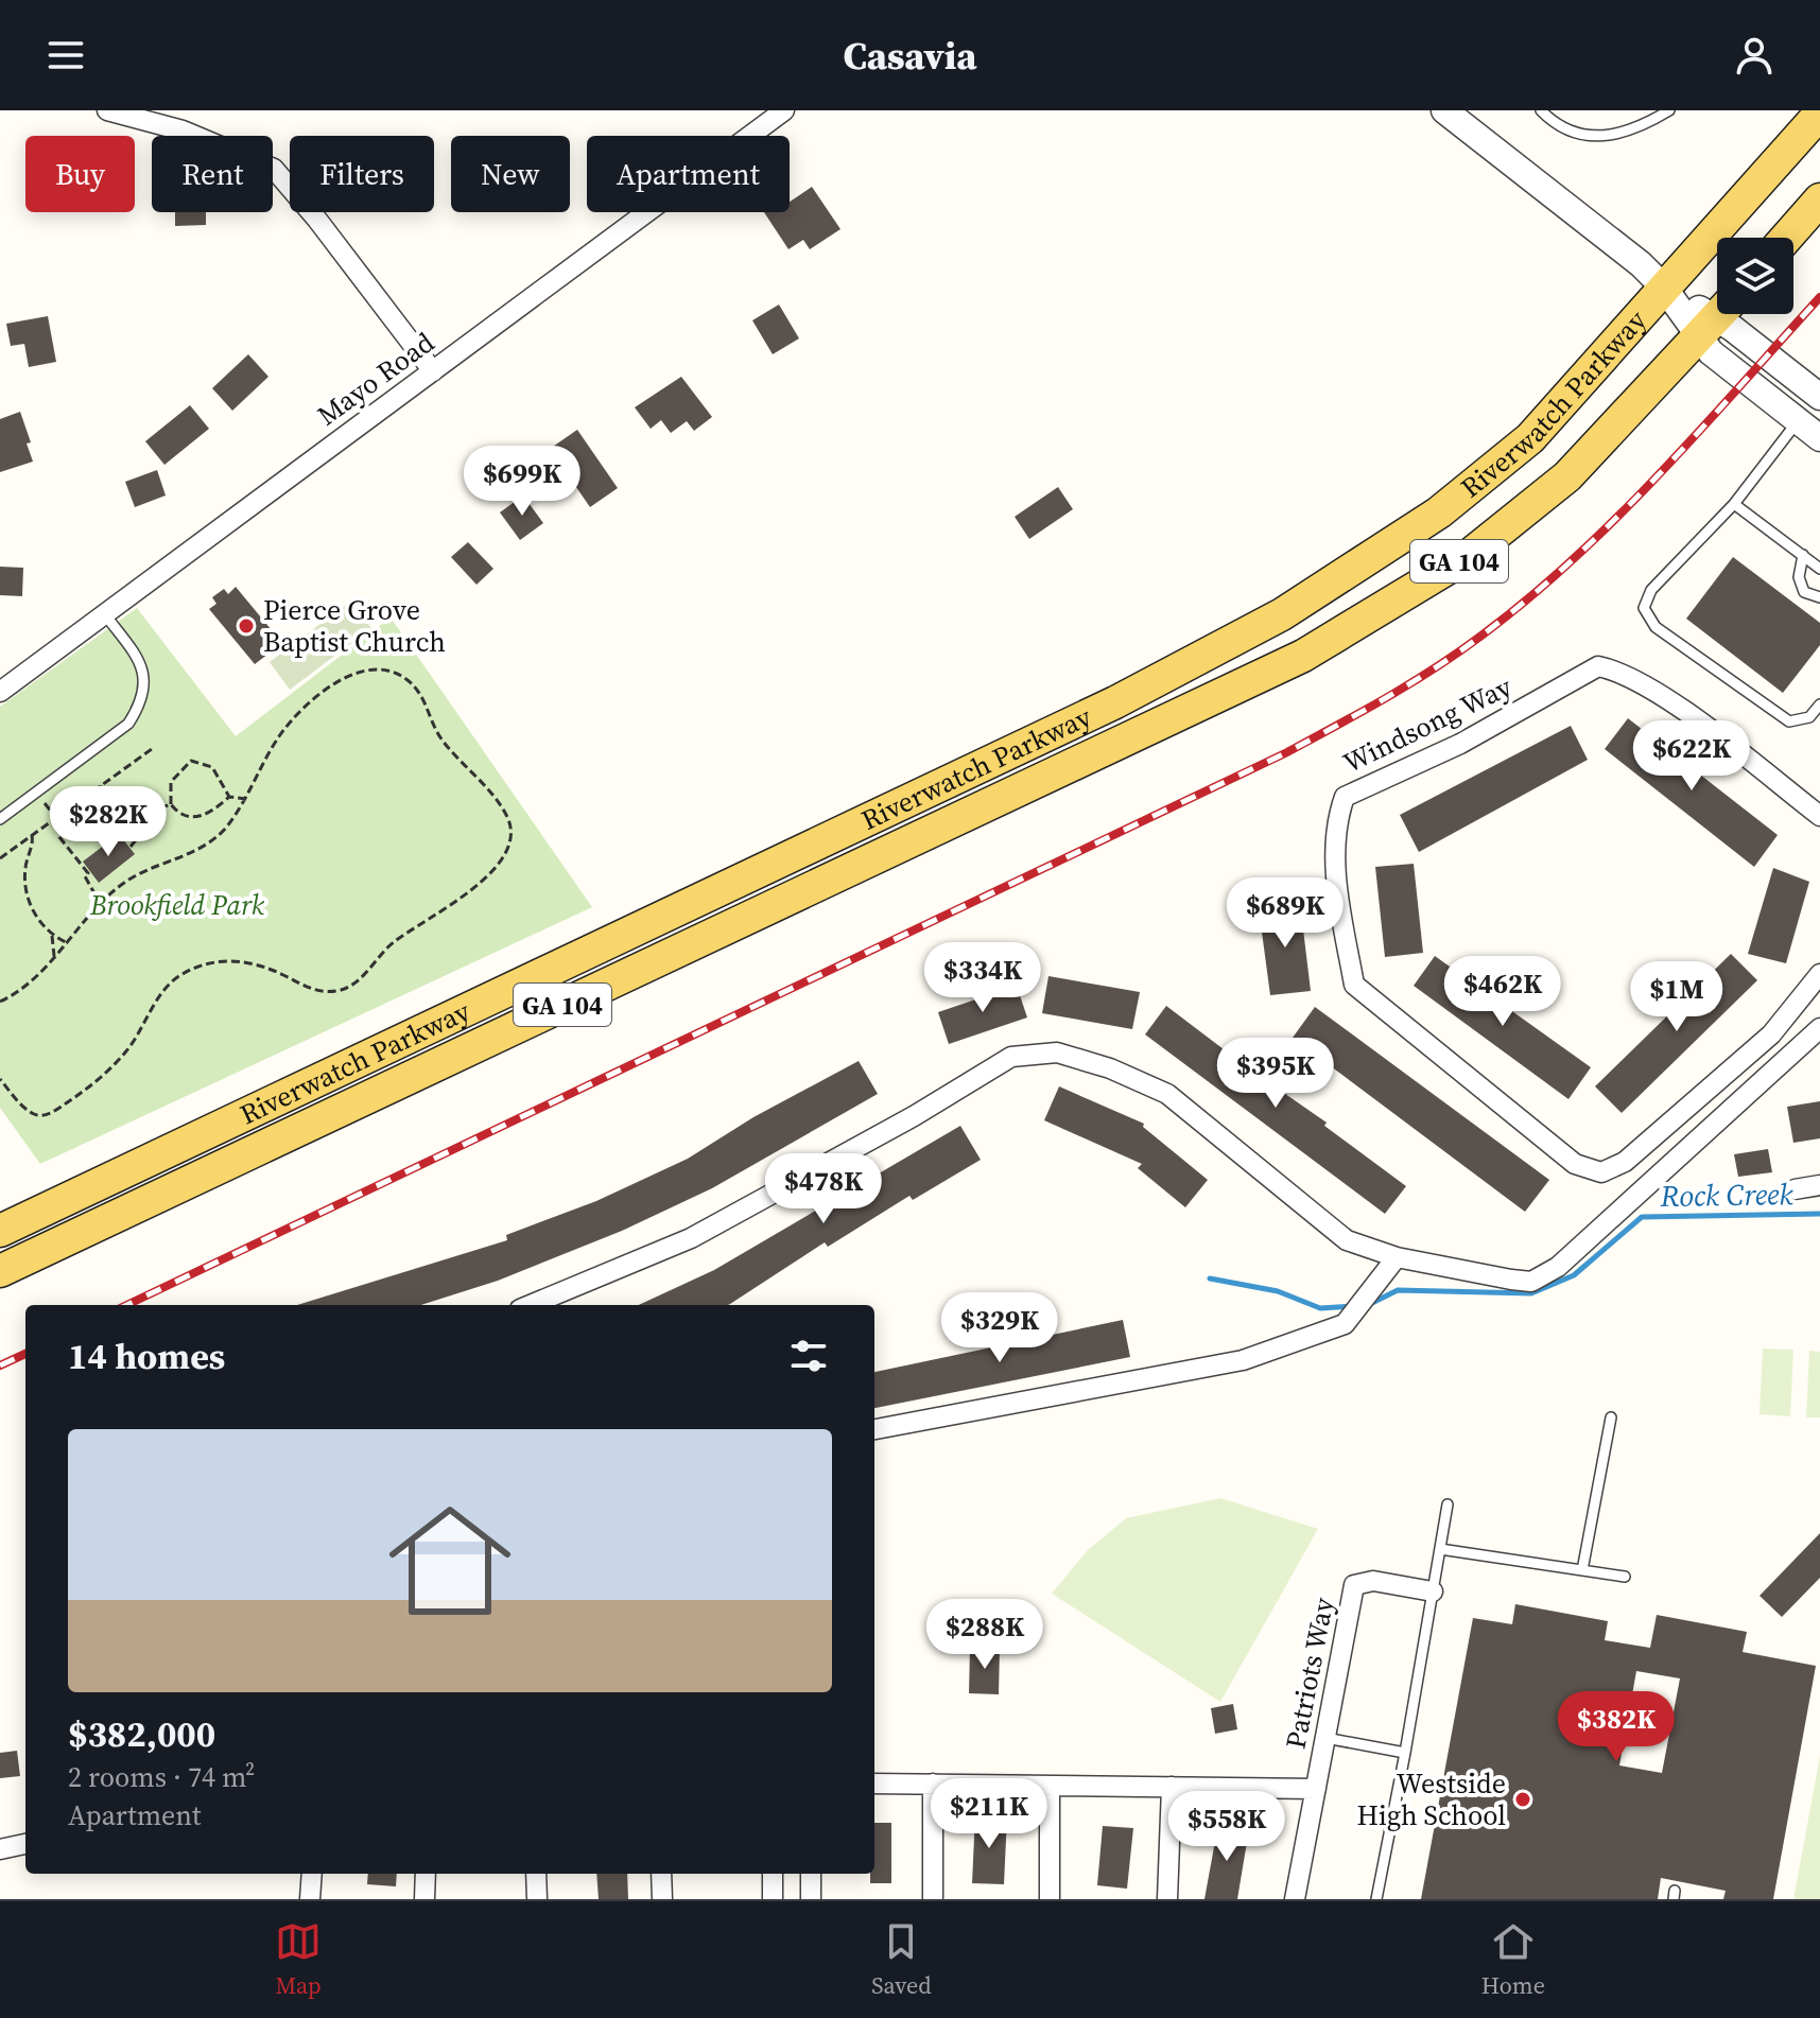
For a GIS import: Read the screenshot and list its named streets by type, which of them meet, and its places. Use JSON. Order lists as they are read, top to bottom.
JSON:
{
  "streets": {
    "main road": ["Riverwatch Parkway", "GA 104"],
    "street": ["Mayo Road", "Windsong Way", "Patriots Way"]
  },
  "water": ["Rock Creek"],
  "parks": ["Brookfield Park"],
  "places": ["Pierce Grove Baptist Church", "Westside High School"],
  "page": {
    "header": "Casavia",
    "chip": [
      "Buy",
      "Rent",
      "Filters",
      "New",
      "Apartment"
    ],
    "price": [
      "$699K",
      "$622K",
      "$282K",
      "$689K",
      "$334K",
      "$462K",
      "$1M",
      "$395K",
      "$478K",
      "$329K",
      "$288K",
      "$382K",
      "$211K",
      "$558K"
    ],
    "heading": "14 homes",
    "list": [
      {
        "name": "$382,000",
        "note": "2 rooms · 74 m² · Apartment"
      }
    ],
    "tabs": ["Map", "Saved", "Home"]
  }
}
